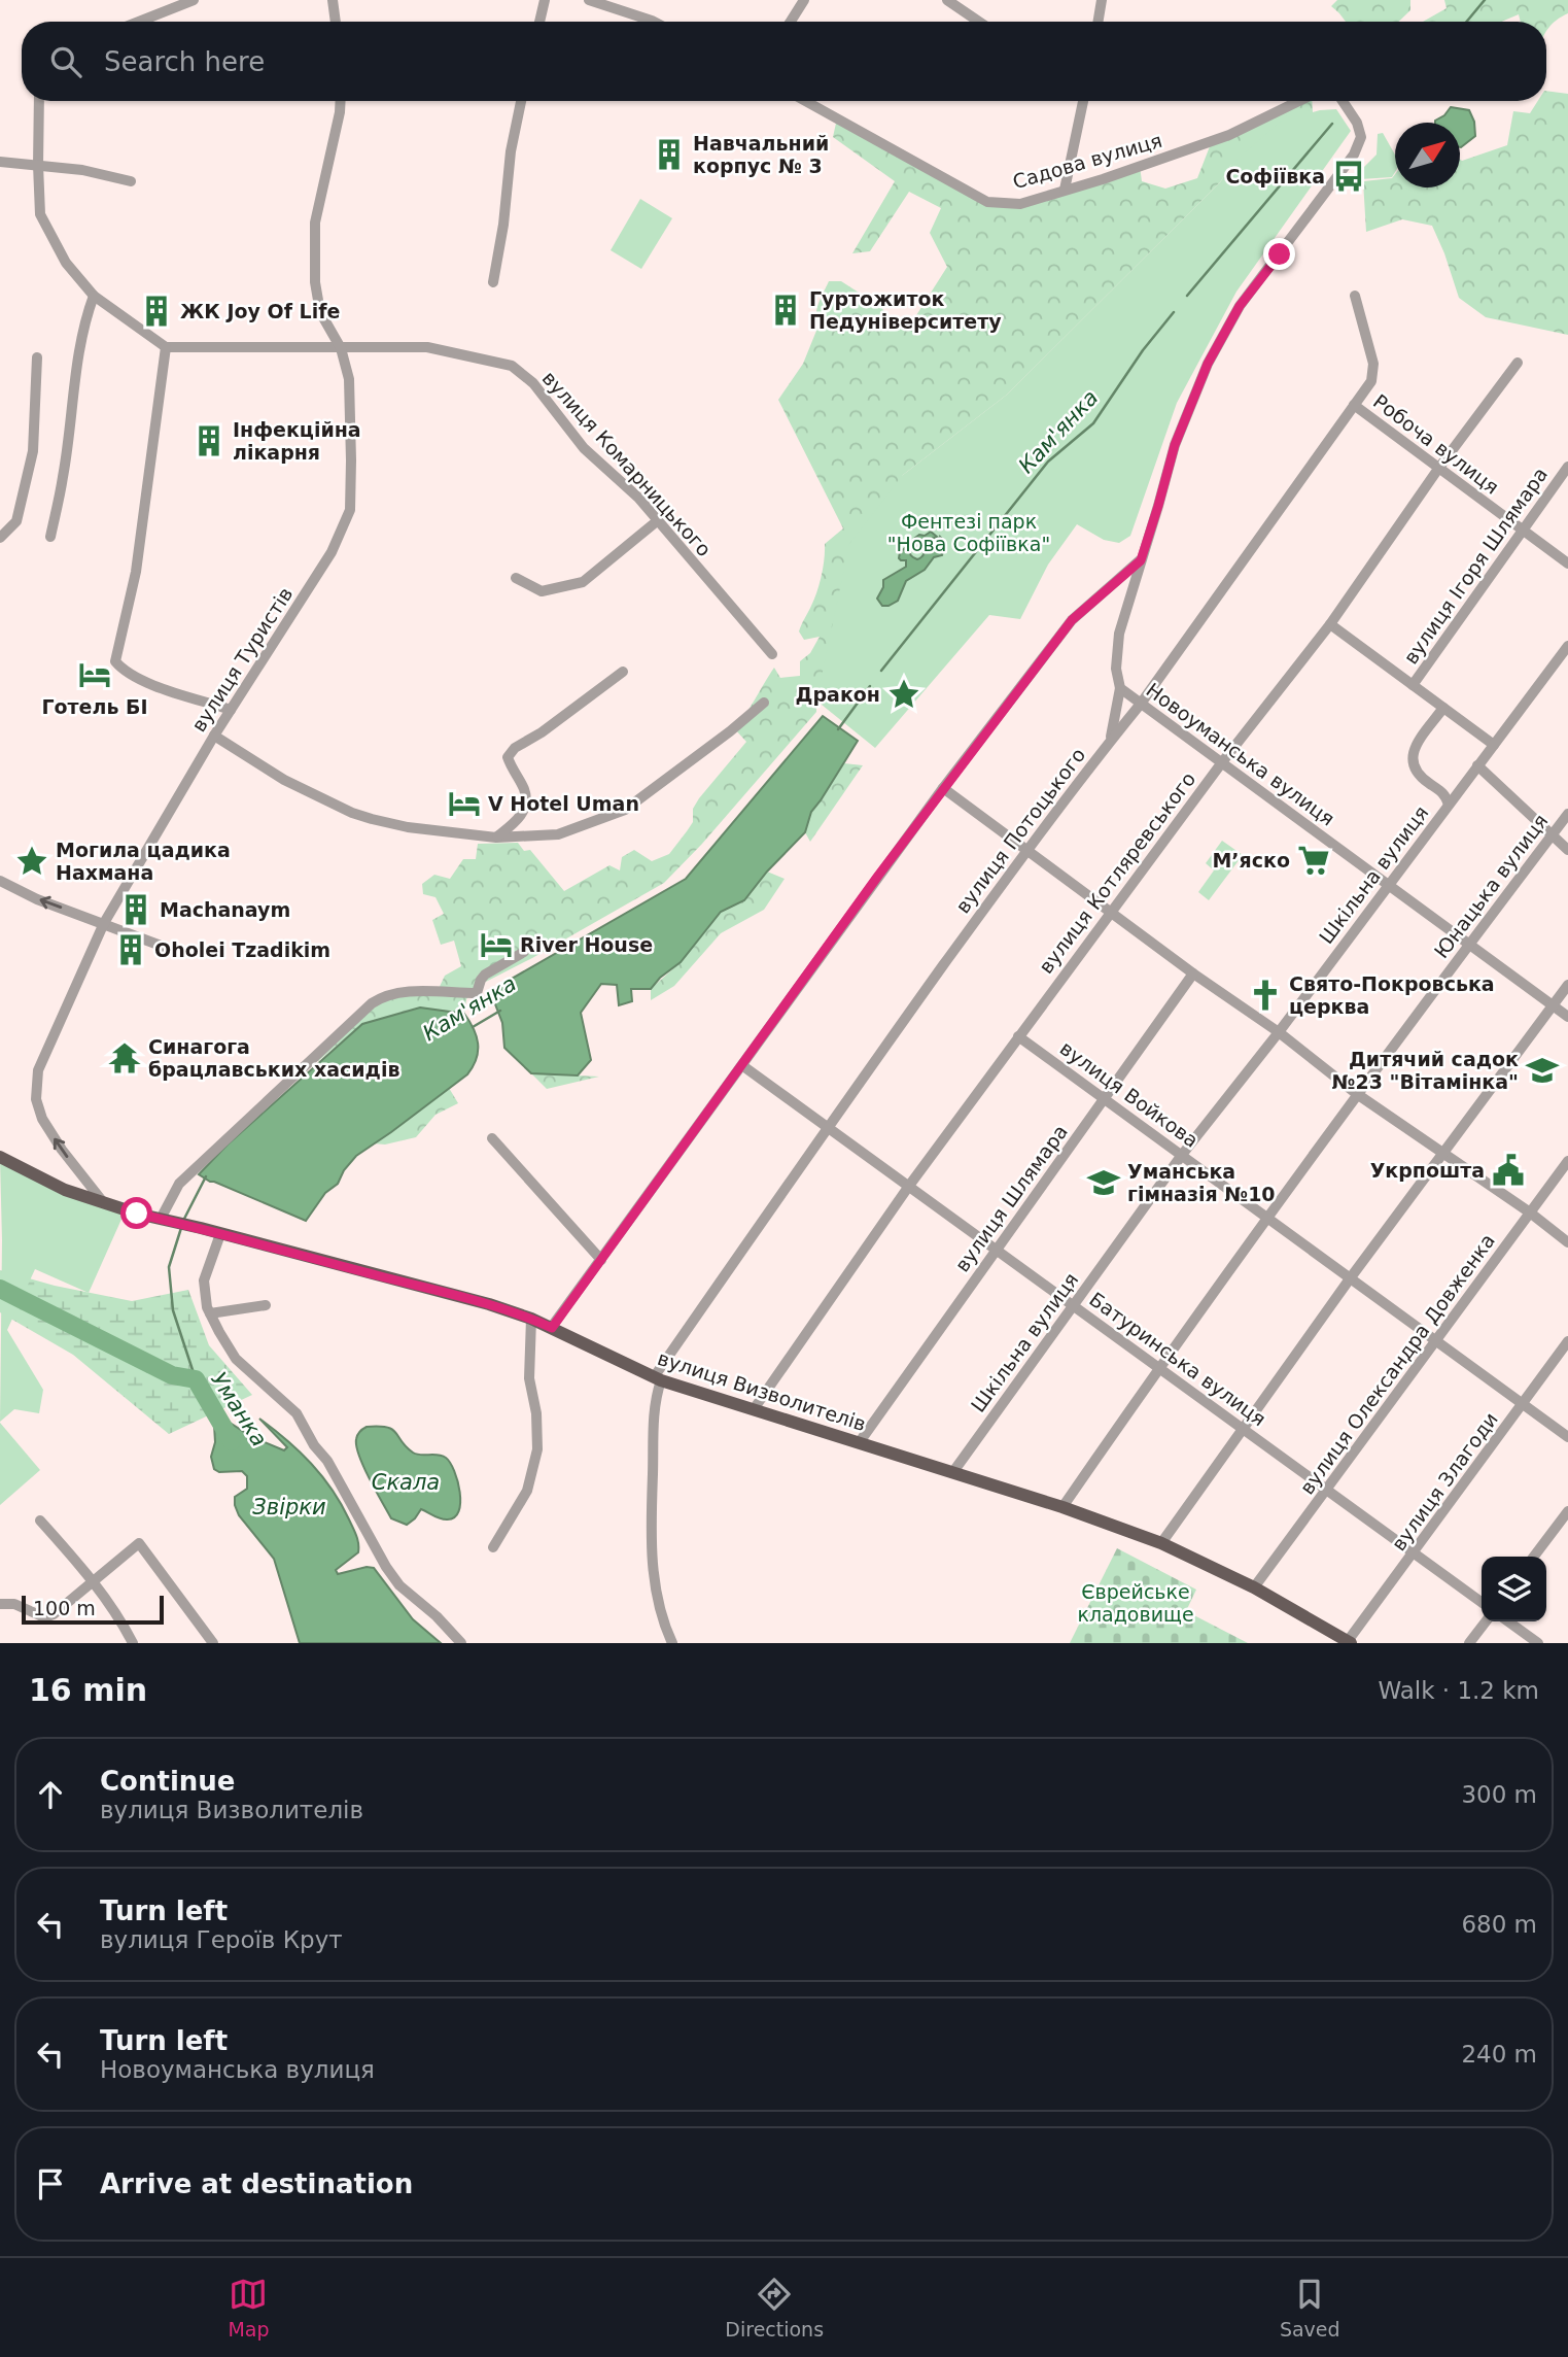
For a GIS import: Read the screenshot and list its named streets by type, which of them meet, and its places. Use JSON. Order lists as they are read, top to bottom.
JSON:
{
  "streets": {
    "main road": ["вулиця Визволителів"],
    "street": [
      "Садова вулиця",
      "Робоча вулиця",
      "вулиця Комарницького",
      "вулиця Ігоря Шлямара",
      "вулиця Туристів",
      "Новоуманська вулиця",
      "вулиця Потоцького",
      "вулиця Котляревського",
      "Шкільна вулиця",
      "Юнацька вулиця",
      "вулиця Войкова",
      "вулиця Шлямара",
      "Батуринська вулиця",
      "вулиця Олександра Довженка",
      "вулиця Злагоди"
    ]
  },
  "crossings": [
    ["Садова вулиця", "Новоуманська вулиця"],
    ["Робоча вулиця", "вулиця Ігоря Шлямара"],
    ["Робоча вулиця", "вулиця Потоцького"],
    ["Робоча вулиця", "вулиця Котляревського"],
    ["вулиця Комарницького", "вулиця Туристів"],
    ["вулиця Туристів", "вулиця Визволителів"],
    ["Новоуманська вулиця", "вулиця Потоцького"],
    ["Новоуманська вулиця", "вулиця Котляревського"],
    ["Новоуманська вулиця", "Шкільна вулиця"],
    ["Новоуманська вулиця", "Юнацька вулиця"],
    ["вулиця Потоцького", "Батуринська вулиця"],
    ["вулиця Потоцького", "вулиця Визволителів"],
    ["вулиця Котляревського", "вулиця Войкова"],
    ["вулиця Котляревського", "Батуринська вулиця"],
    ["вулиця Котляревського", "вулиця Визволителів"],
    ["Шкільна вулиця", "вулиця Войкова"],
    ["Шкільна вулиця", "Батуринська вулиця"],
    ["Шкільна вулиця", "вулиця Визволителів"],
    ["Юнацька вулиця", "вулиця Войкова"],
    ["Юнацька вулиця", "Батуринська вулиця"],
    ["Юнацька вулиця", "вулиця Визволителів"],
    ["вулиця Войкова", "вулиця Шлямара"],
    ["вулиця Войкова", "вулиця Олександра Довженка"],
    ["вулиця Войкова", "вулиця Злагоди"],
    ["вулиця Шлямара", "Батуринська вулиця"],
    ["вулиця Шлямара", "вулиця Визволителів"],
    ["Батуринська вулиця", "вулиця Олександра Довженка"],
    ["Батуринська вулиця", "вулиця Злагоди"],
    ["вулиця Олександра Довженка", "вулиця Визволителів"],
    ["вулиця Визволителів", "вулиця Злагоди"]
  ],
  "water": [
    "Кам'янка",
    "Уманка",
    "Скала",
    "Звірки"
  ],
  "parks": ["Фентезі парк \"Нова Софіївка\"", "Єврейське кладовище"],
  "places": {
    "building": [
      "Навчальний корпус № 3",
      "Гуртожиток Педуніверситету",
      "ЖК Joy Of Life",
      "Інфекційна лікарня",
      "Machanaym",
      "Oholei Tzadikim"
    ],
    "bus stop": ["Софіївка"],
    "hotel": ["Готель БІ", "V Hotel Uman", "River House"],
    "place": ["Дракон", "Могила цадика Нахмана"],
    "supermarket": ["Мʼяско"],
    "church": ["Свято-Покровська церква"],
    "temple": ["Синагога брацлавських хасидів"],
    "school or university": ["Дитячий садок №23 \"Вітамінка\"", "Уманська гімназія №10"],
    "public building": ["Укрпошта"]
  },
  "scale_bar": "100 m",
  "north": "top right",
  "page": {
    "search": "Search here",
    "scale": "100 m",
    "heading": ["16 min", "Walk · 1.2 km"],
    "list": [
      ["Continue", "вулиця Визволителів", "300 m"],
      ["Turn left", "вулиця Героїв Крут", "680 m"],
      ["Turn left", "Новоуманська вулиця", "240 m"],
      "Arrive at destination"
    ],
    "nav": ["Map", "Directions", "Saved"]
  }
}
